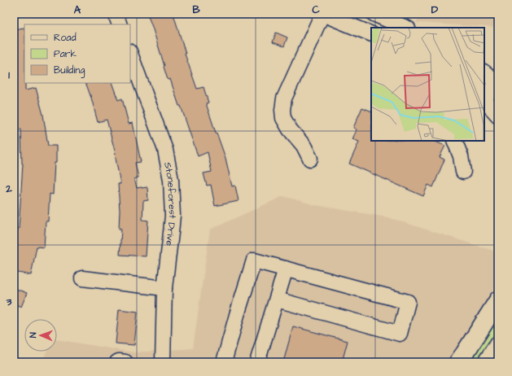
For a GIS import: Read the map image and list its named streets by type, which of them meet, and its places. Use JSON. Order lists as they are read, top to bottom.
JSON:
{
  "streets": {
    "street": ["Stoneforest Drive"]
  },
  "legend": ["Road", "Park", "Building"],
  "north": "left",
  "grid": {
    "columns": [
      "A",
      "B",
      "C",
      "D"
    ],
    "rows": ["1", "2", "3"]
  }
}
